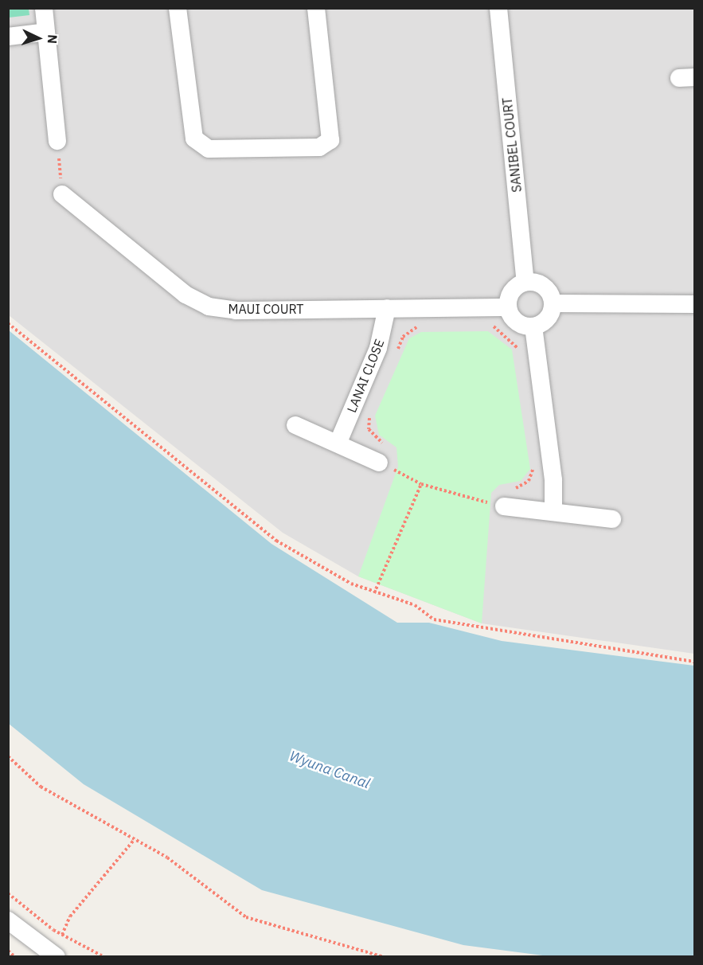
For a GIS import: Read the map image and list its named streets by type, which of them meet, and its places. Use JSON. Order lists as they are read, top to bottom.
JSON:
{
  "streets": {
    "street": ["SANIBEL COURT", "MAUI COURT", "LANAI CLOSE"]
  },
  "crossings": [
    ["SANIBEL COURT", "MAUI COURT"],
    ["MAUI COURT", "LANAI CLOSE"]
  ],
  "water": ["Wyuna Canal"],
  "north": "right"
}
